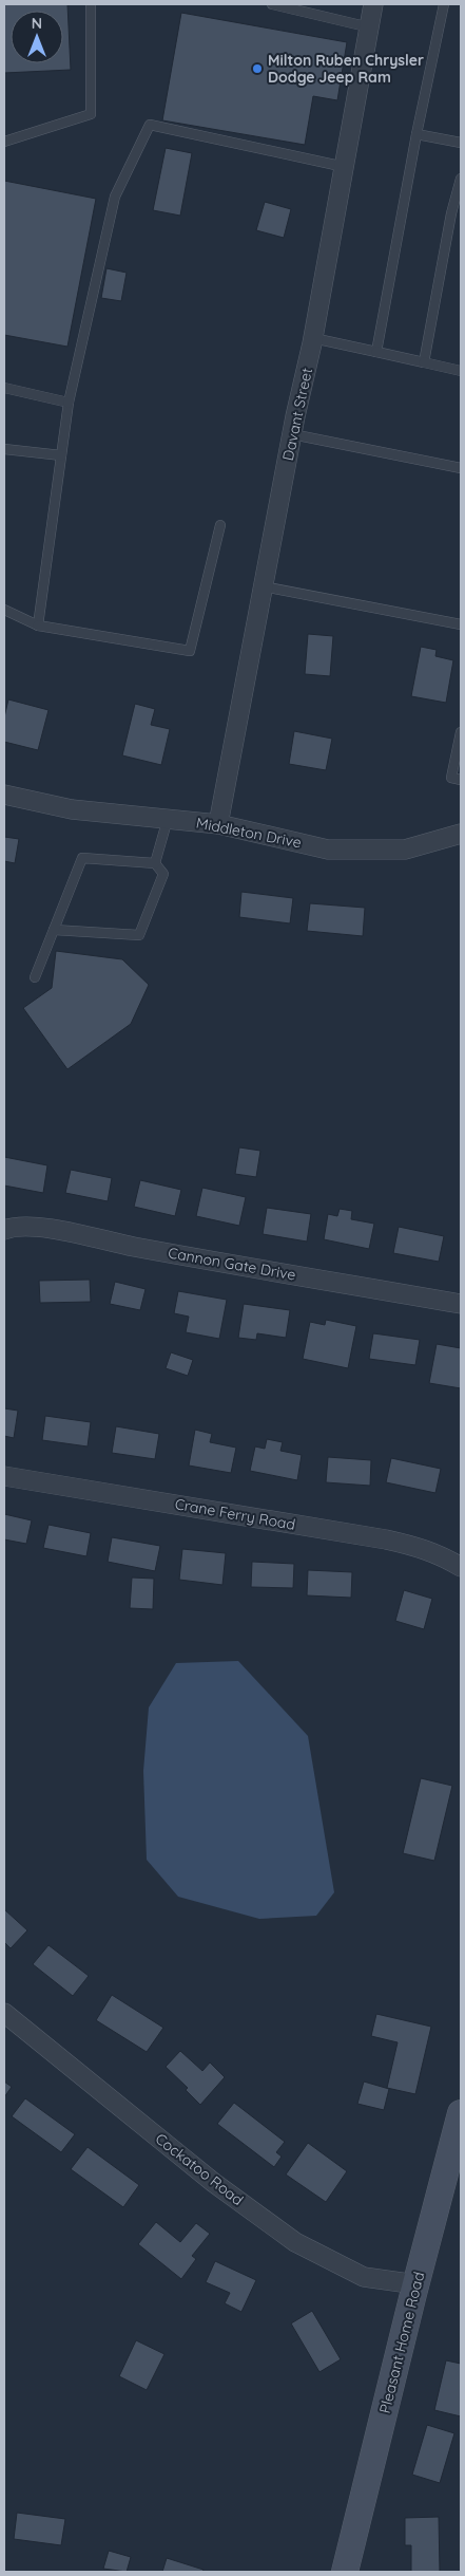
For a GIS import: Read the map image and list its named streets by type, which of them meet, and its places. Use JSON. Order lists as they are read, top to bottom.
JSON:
{
  "streets": {
    "main road": ["Pleasant Home Road"],
    "street": [
      "Davant Street",
      "Middleton Drive",
      "Cannon Gate Drive",
      "Crane Ferry Road",
      "Cockatoo Road"
    ]
  },
  "crossings": [
    ["Davant Street", "Middleton Drive"],
    ["Cockatoo Road", "Pleasant Home Road"]
  ],
  "places": ["Milton Ruben Chrysler Dodge Jeep Ram"],
  "north": "top"
}
